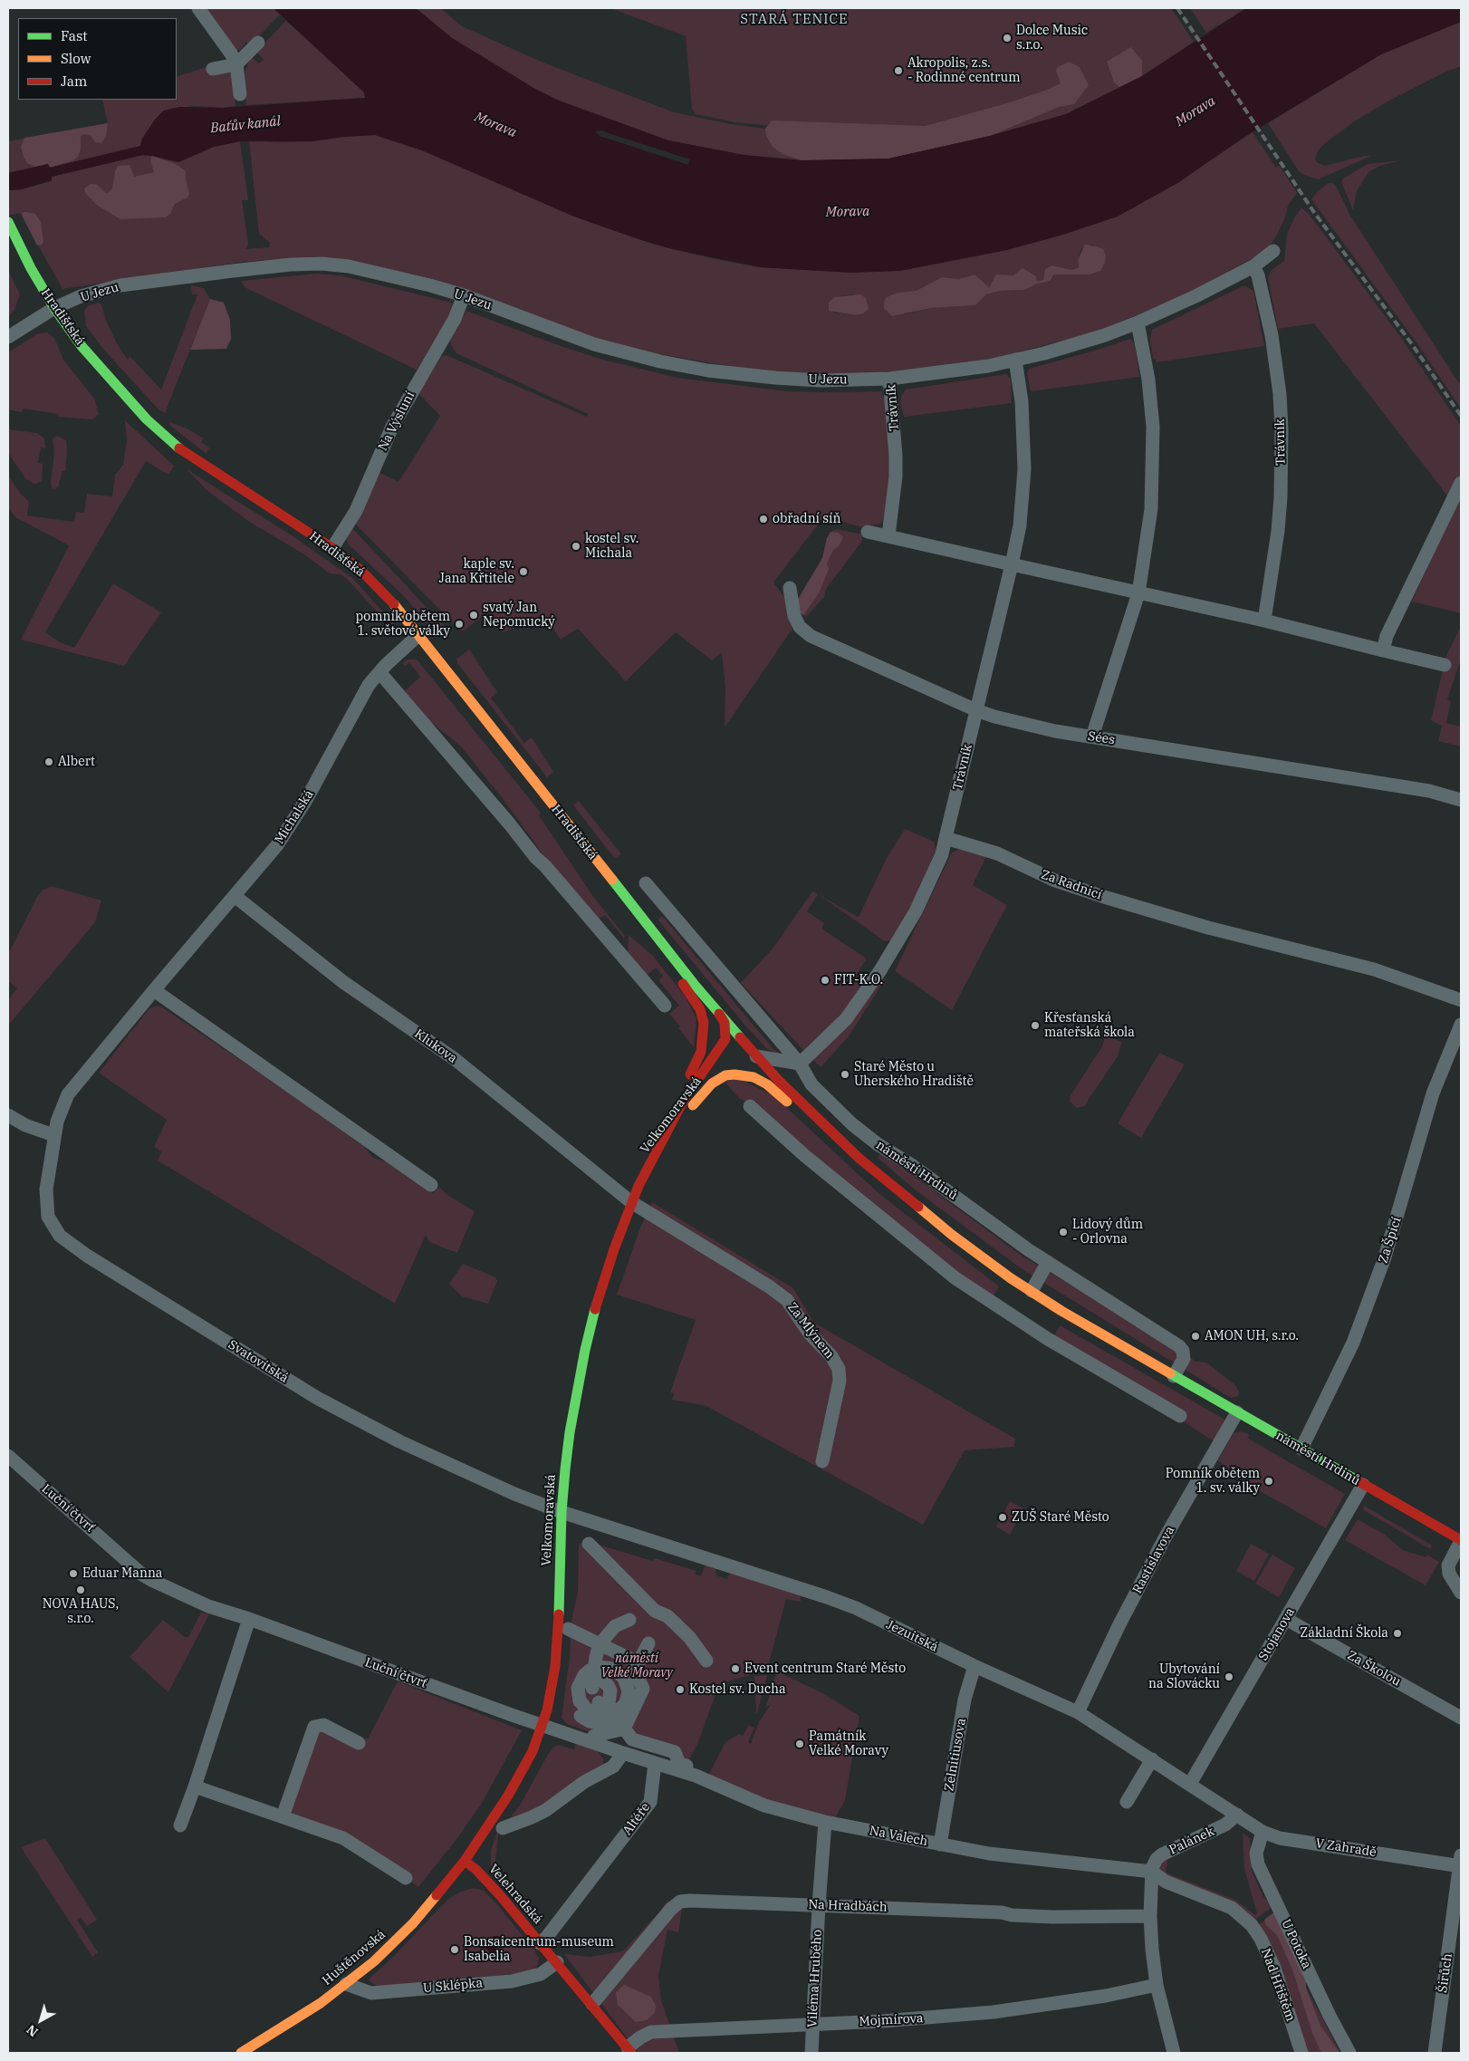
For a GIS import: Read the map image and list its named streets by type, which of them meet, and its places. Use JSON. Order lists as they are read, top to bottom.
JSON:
{
  "streets": {
    "street": [
      "U Jezu",
      "Hradišťská",
      "Trávník",
      "Na Výsluní",
      "Sées",
      "Michalská",
      "Za Radnicí",
      "Klukova",
      "Velkomoravská",
      "náměstí Hrdinů",
      "Za Špicí",
      "Za Mlýnem",
      "Svatovítská",
      "Luční čtvrť",
      "Rastislavova",
      "Stojanova",
      "Jezuitská",
      "Za Školou",
      "Zelnitiusova",
      "Altéře",
      "Na Valech",
      "Palánek",
      "V Zahradě",
      "Velehradská",
      "Na Hradbách",
      "U Potoka",
      "Huštěnovská",
      "Širůch",
      "Viléma Hrubého",
      "Nad Hřištěm",
      "U Sklépka",
      "Mojmírova"
    ]
  },
  "crossings": [
    ["U Jezu", "Hradišťská"],
    ["U Jezu", "Trávník"],
    ["U Jezu", "Na Výsluní"],
    ["Hradišťská", "Na Výsluní"],
    ["Hradišťská", "Michalská"],
    ["Hradišťská", "Velkomoravská"],
    ["Hradišťská", "náměstí Hrdinů"],
    ["Trávník", "Sées"],
    ["Trávník", "Za Radnicí"],
    ["Michalská", "Klukova"],
    ["Michalská", "Svatovítská"],
    ["Klukova", "Velkomoravská"],
    ["Klukova", "Za Mlýnem"],
    ["Velkomoravská", "náměstí Hrdinů"],
    ["Velkomoravská", "Za Mlýnem"],
    ["Velkomoravská", "Svatovítská"],
    ["Velkomoravská", "Luční čtvrť"],
    ["Velkomoravská", "Jezuitská"],
    ["Velkomoravská", "Velehradská"],
    ["Velkomoravská", "Huštěnovská"],
    ["náměstí Hrdinů", "Za Špicí"],
    ["náměstí Hrdinů", "Rastislavova"],
    ["náměstí Hrdinů", "Stojanova"],
    ["Svatovítská", "Jezuitská"],
    ["Rastislavova", "Jezuitská"],
    ["Stojanova", "Jezuitská"],
    ["Stojanova", "Za Školou"],
    ["Jezuitská", "Zelnitiusova"],
    ["Jezuitská", "Palánek"],
    ["Jezuitská", "V Zahradě"],
    ["Zelnitiusova", "Na Valech"],
    ["Altéře", "Na Valech"],
    ["Altéře", "Velehradská"],
    ["Na Valech", "Palánek"],
    ["Na Valech", "Viléma Hrubého"],
    ["Na Valech", "Nad Hřištěm"],
    ["Palánek", "V Zahradě"],
    ["Palánek", "Nad Hřištěm"],
    ["V Zahradě", "U Potoka"],
    ["V Zahradě", "Širůch"],
    ["Velehradská", "Na Hradbách"],
    ["Velehradská", "Huštěnovská"],
    ["Velehradská", "U Sklépka"],
    ["Velehradská", "Mojmírova"],
    ["Na Hradbách", "Viléma Hrubého"],
    ["Huštěnovská", "U Sklépka"],
    ["Viléma Hrubého", "Mojmírova"]
  ],
  "districts": ["STARÁ TENICE"],
  "water": ["Morava", "Baťův kanál"],
  "parks": ["náměstí Velké Moravy"],
  "places": [
    "Dolce Music s.r.o.",
    "Akropolis, z.s. - Rodinné centrum",
    "obřadní síň",
    "kostel sv. Michala",
    "kaple sv. Jana Křtitele",
    "svatý Jan Nepomucký",
    "pomník obětem 1. světové války",
    "Albert",
    "FIT-K.O.",
    "Křesťanská mateřská škola",
    "Staré Město u Uherského Hradiště",
    "Lidový dům - Orlovna",
    "AMON UH, s.r.o.",
    "Pomník obětem 1. sv. války",
    "ZUŠ Staré Město",
    "Eduar Manna",
    "NOVA HAUS, s.r.o.",
    "Základní Škola",
    "Event centrum Staré Město",
    "Ubytování na Slovácku",
    "Kostel sv. Ducha",
    "Památník Velké Moravy",
    "Bonsaicentrum-museum Isabelia"
  ],
  "legend": ["Fast", "Slow", "Jam"],
  "north": "bottom left"
}
